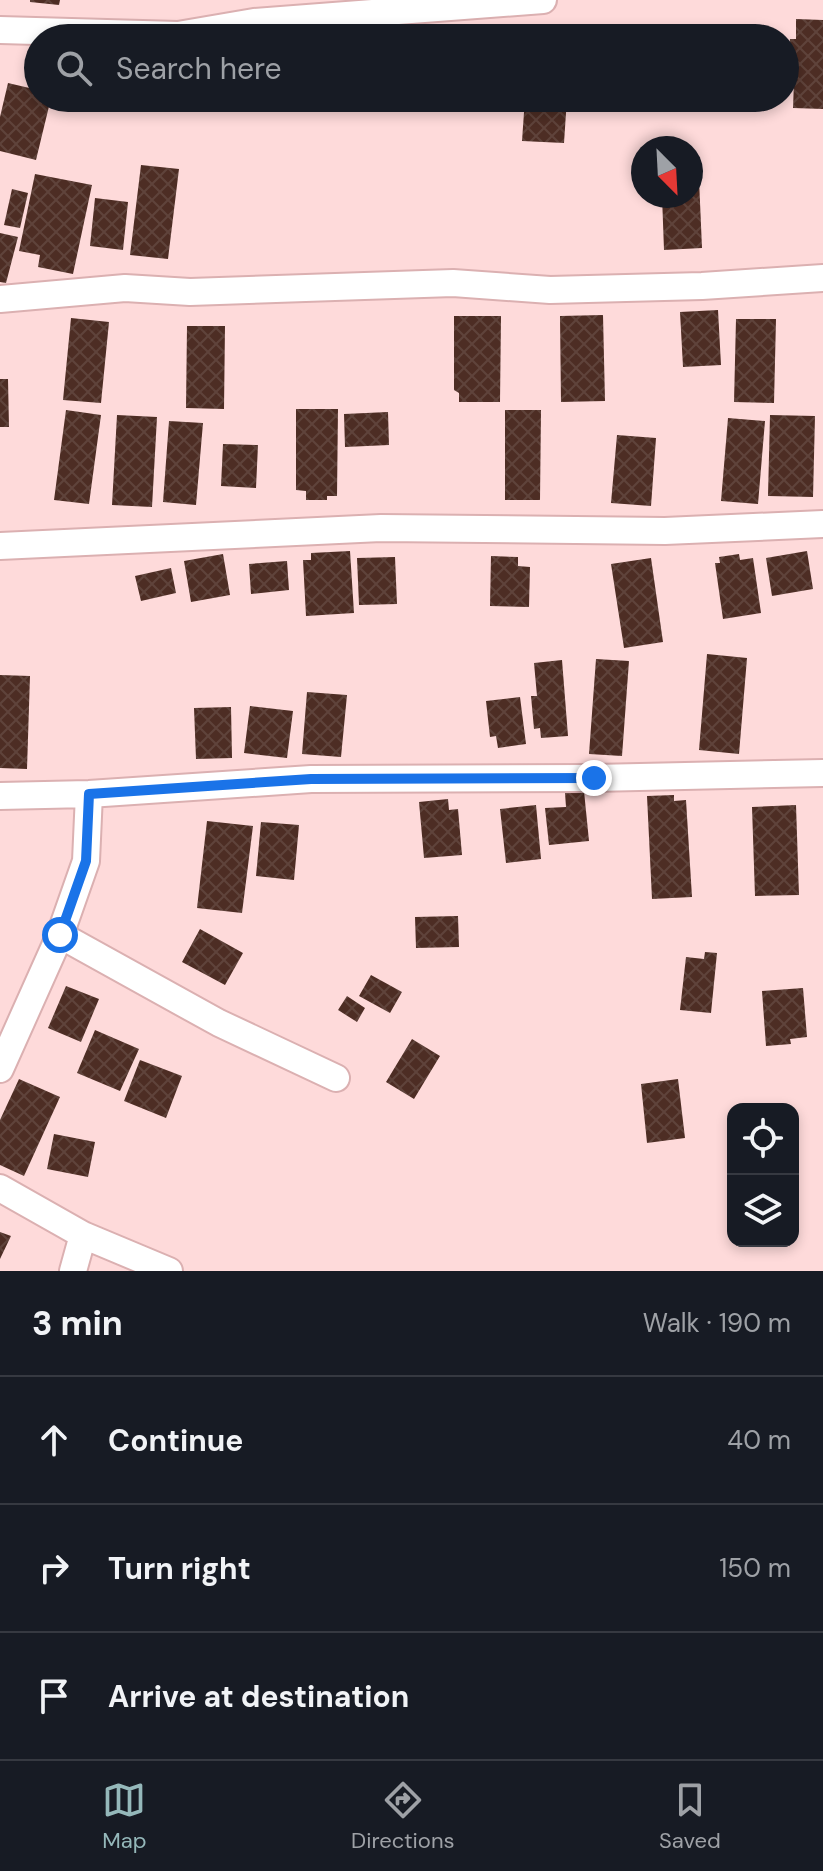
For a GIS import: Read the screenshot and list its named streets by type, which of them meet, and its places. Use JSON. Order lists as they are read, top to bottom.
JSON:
{
  "north": "bottom right",
  "page": {
    "search": "Search here",
    "heading": ["3 min", "Walk · 190 m"],
    "list": [
      ["Continue", "40 m"],
      ["Turn right", "150 m"],
      "Arrive at destination"
    ],
    "nav": ["Map", "Directions", "Saved"]
  }
}
